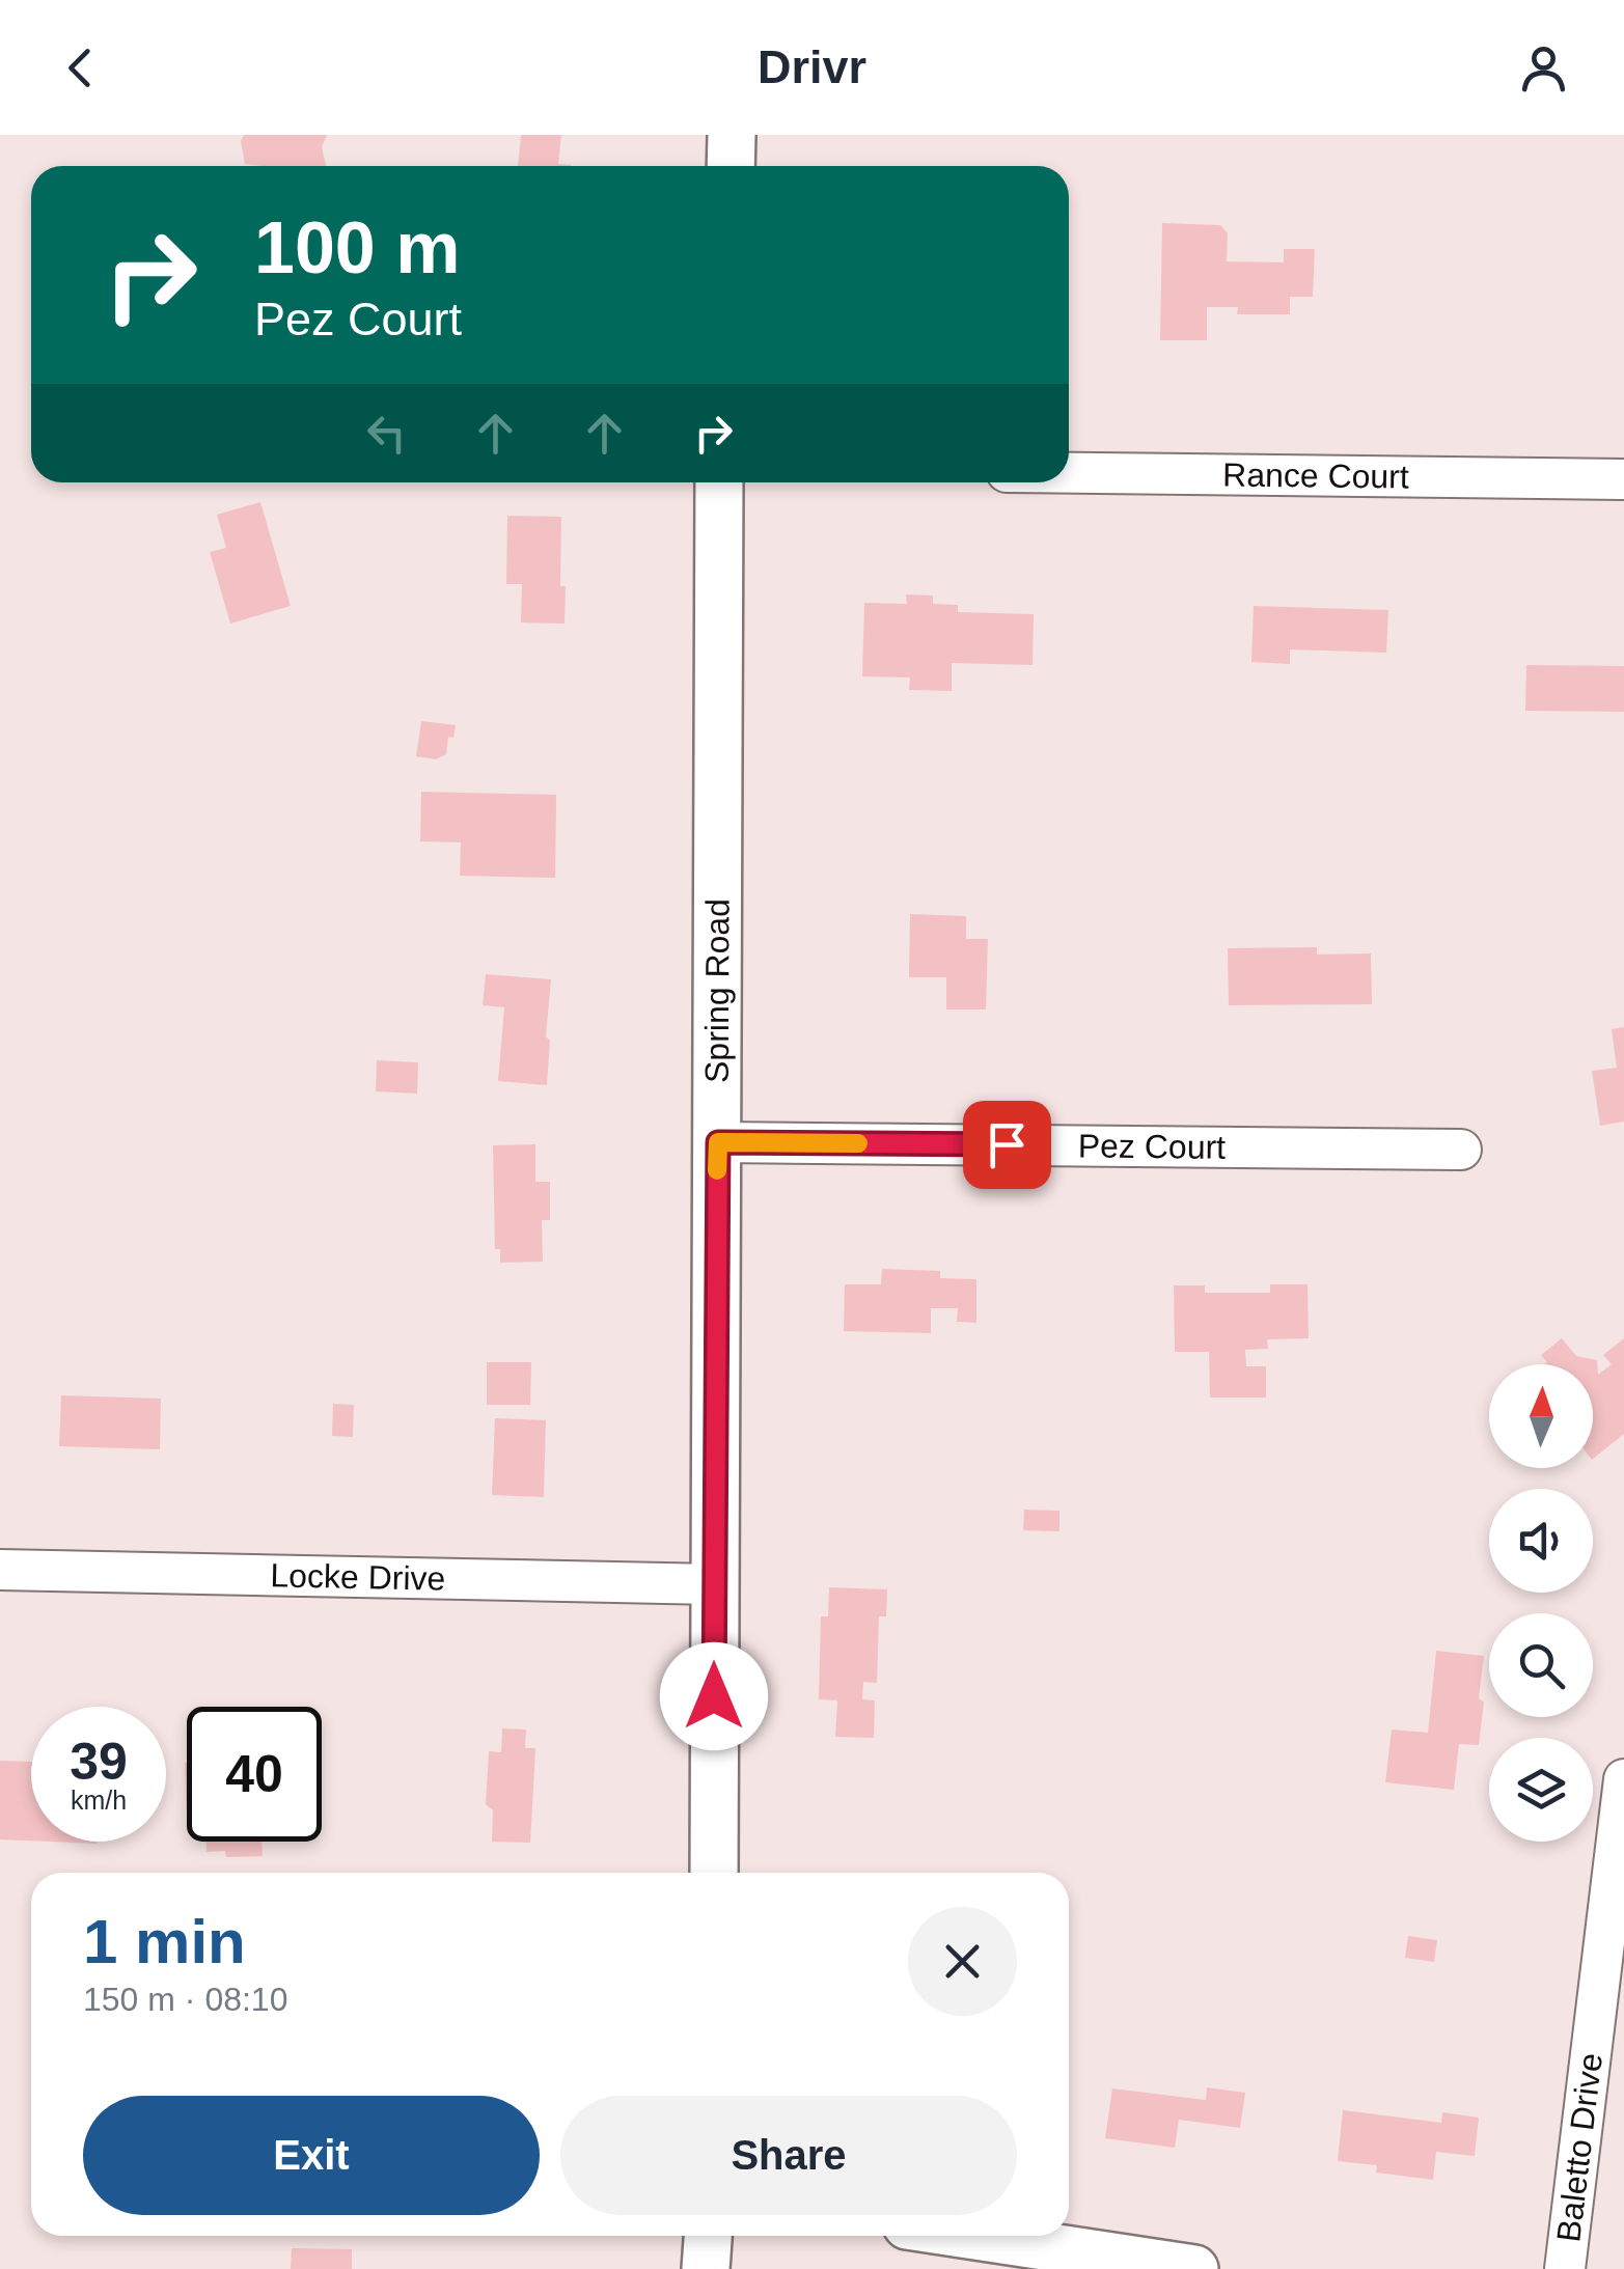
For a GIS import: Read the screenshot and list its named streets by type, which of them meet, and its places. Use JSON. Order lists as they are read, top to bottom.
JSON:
{
  "streets": {
    "street": [
      "Rance Court",
      "Spring Road",
      "Pez Court",
      "Locke Drive",
      "Baletto Drive"
    ]
  },
  "crossings": [
    ["Spring Road", "Pez Court"],
    ["Spring Road", "Locke Drive"]
  ],
  "north": "top",
  "page": {
    "header": "Drivr",
    "turn": ["100 m", "Pez Court"],
    "speed": "39 km/h",
    "limit": "40",
    "heading": ["1 min", "150 m · 08:10"],
    "buttons": ["Exit", "Share"]
  }
}
